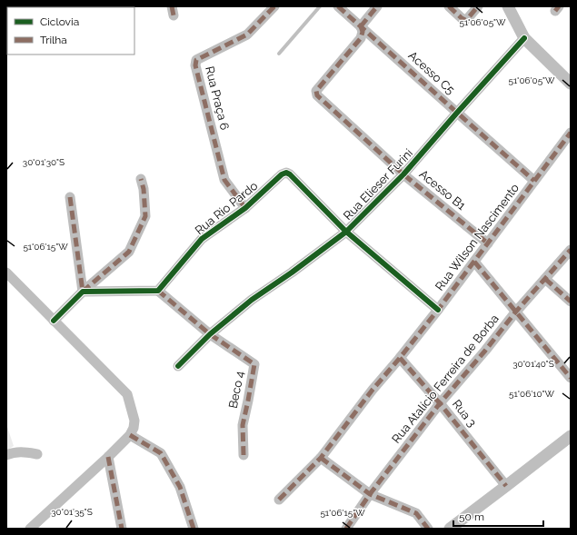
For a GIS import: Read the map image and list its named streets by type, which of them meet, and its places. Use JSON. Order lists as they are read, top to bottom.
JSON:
{
  "streets": {
    "street": [
      "Acesso C5",
      "Rua Praça 6",
      "Rua Elieser Furini",
      "Acesso B1",
      "Rua Rio Pardo",
      "Rua Wilson Nascimento",
      "Rua Atalício Ferreira de Borba",
      "Beco 4",
      "Rua 3"
    ]
  },
  "crossings": [
    ["Acesso C5", "Rua Elieser Furini"],
    ["Acesso C5", "Acesso B1"],
    ["Acesso C5", "Rua Wilson Nascimento"],
    ["Rua Praça 6", "Rua Rio Pardo"],
    ["Rua Elieser Furini", "Acesso B1"],
    ["Rua Elieser Furini", "Rua Rio Pardo"],
    ["Rua Elieser Furini", "Beco 4"],
    ["Acesso B1", "Rua Wilson Nascimento"],
    ["Rua Rio Pardo", "Beco 4"],
    ["Rua Wilson Nascimento", "Rua 3"],
    ["Rua Atalício Ferreira de Borba", "Rua 3"]
  ],
  "legend": ["Ciclovia", "Trilha"],
  "scale_bar": "50 m",
  "coordinates": [
    "51°06'05\"W",
    "30°01'30\"S",
    "51°06'15\"W",
    "30°01'40\"S",
    "51°06'10\"W",
    "30°01'35\"S"
  ]
}
